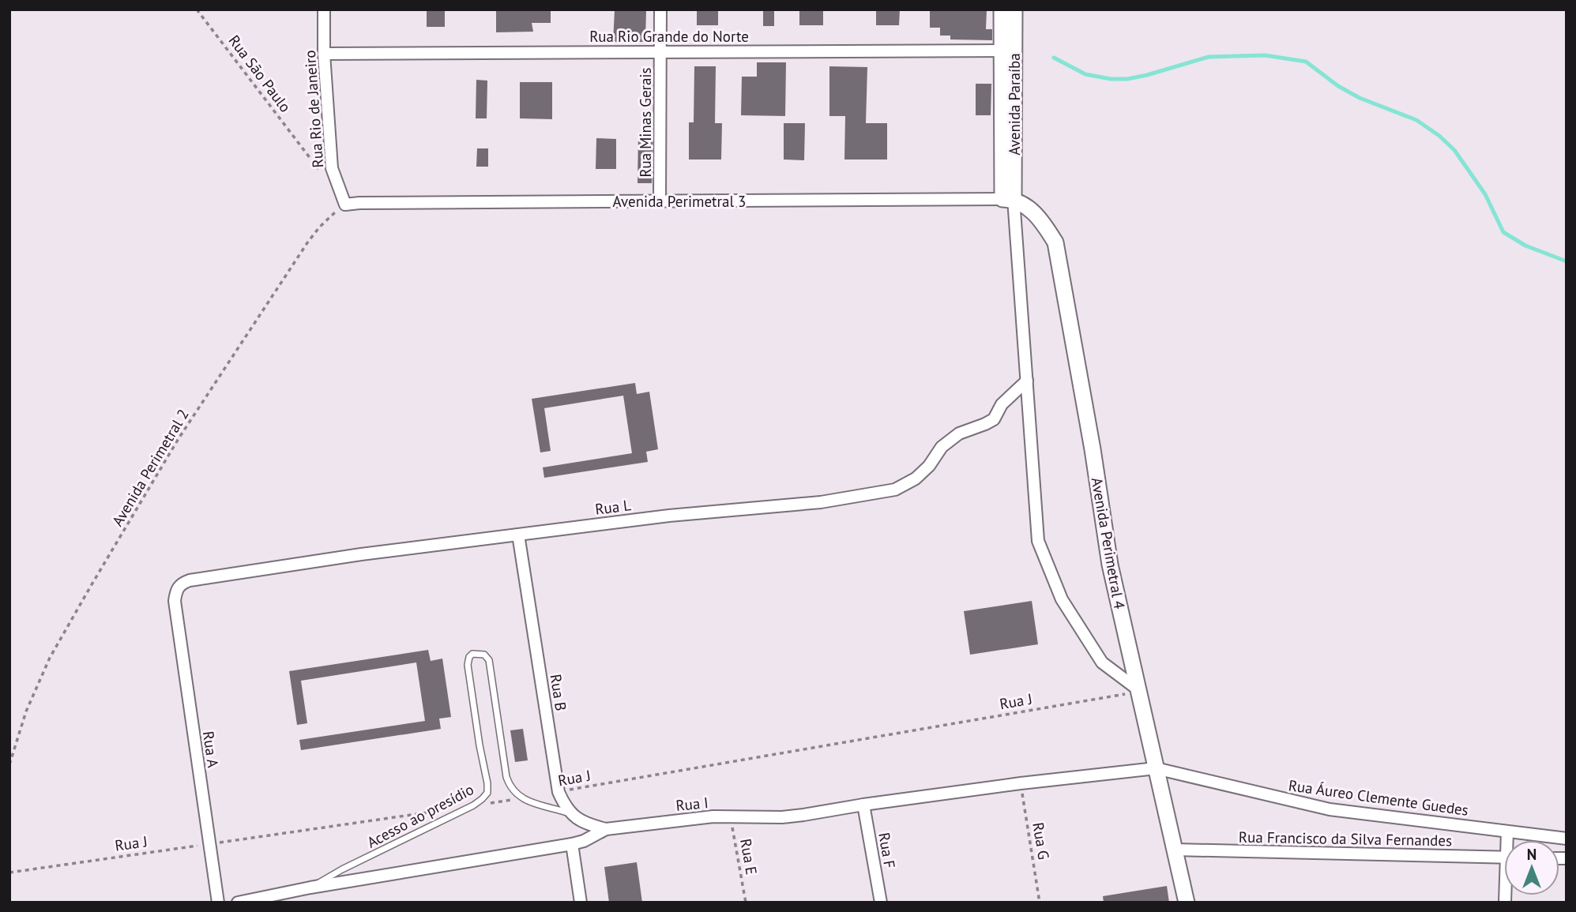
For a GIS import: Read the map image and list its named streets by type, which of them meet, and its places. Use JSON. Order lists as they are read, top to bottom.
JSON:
{
  "streets": {
    "street": [
      "Rua Rio Grande do Norte",
      "Avenida Paraíba",
      "Rua Rio de Janeiro",
      "Rua Minas Gerais",
      "Avenida Perimetral 3",
      "Rua L",
      "Avenida Perimetral 4",
      "Rua B",
      "Rua A",
      "Rua Áureo Clemente Guedes",
      "Rua I",
      "Rua Francisco da Silva Fernandes",
      "Rua F"
    ],
    "lane": ["Acesso ao presídio"],
    "path": [
      "Rua São Paulo",
      "Avenida Perimetral 2",
      "Rua J",
      "Rua G",
      "Rua E"
    ]
  },
  "crossings": [
    ["Rua Rio Grande do Norte", "Avenida Paraíba"],
    ["Rua Rio Grande do Norte", "Rua Rio de Janeiro"],
    ["Rua Rio Grande do Norte", "Rua Minas Gerais"],
    ["Avenida Paraíba", "Avenida Perimetral 3"],
    ["Avenida Paraíba", "Avenida Perimetral 4"],
    ["Rua Rio de Janeiro", "Avenida Perimetral 3"],
    ["Rua Rio de Janeiro", "Avenida Perimetral 2"],
    ["Rua Minas Gerais", "Avenida Perimetral 3"],
    ["Avenida Perimetral 3", "Avenida Perimetral 2"],
    ["Avenida Perimetral 3", "Avenida Perimetral 4"],
    ["Rua L", "Rua B"],
    ["Rua L", "Rua A"],
    ["Avenida Perimetral 4", "Rua J"],
    ["Avenida Perimetral 4", "Rua Áureo Clemente Guedes"],
    ["Avenida Perimetral 4", "Rua I"],
    ["Avenida Perimetral 4", "Rua Francisco da Silva Fernandes"],
    ["Rua B", "Rua J"],
    ["Rua J", "Rua A"],
    ["Rua Áureo Clemente Guedes", "Rua I"],
    ["Rua I", "Acesso ao presídio"],
    ["Rua I", "Rua G"],
    ["Rua I", "Rua F"],
    ["Rua I", "Rua E"]
  ],
  "north": "top"
}
